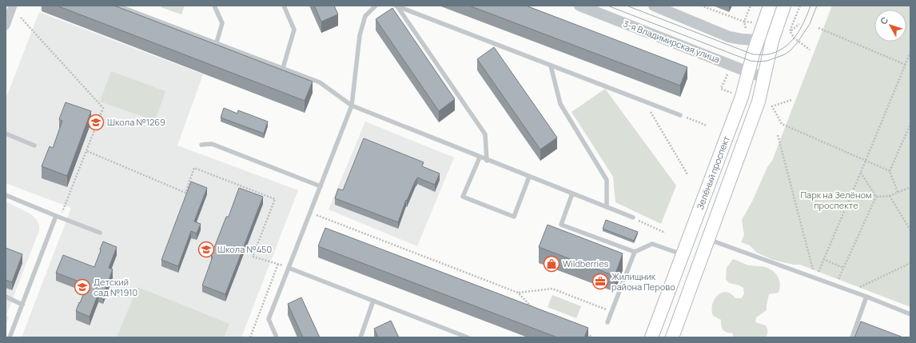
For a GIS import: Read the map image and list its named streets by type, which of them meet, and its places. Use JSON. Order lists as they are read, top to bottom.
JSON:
{
  "streets": {
    "main road": ["Зелёный проспект"],
    "street": ["3-я Владимирская улица"]
  },
  "crossings": [
    ["3-я Владимирская улица", "Зелёный проспект"]
  ],
  "parks": ["Парк на Зелёном проспекте"],
  "places": {
    "school or university": ["Школа №1269", "Школа №450", "Детский сад №1910"],
    "shop": ["Wildberries"],
    "office": ["Жилищник района Перово"]
  },
  "north": "top left"
}
